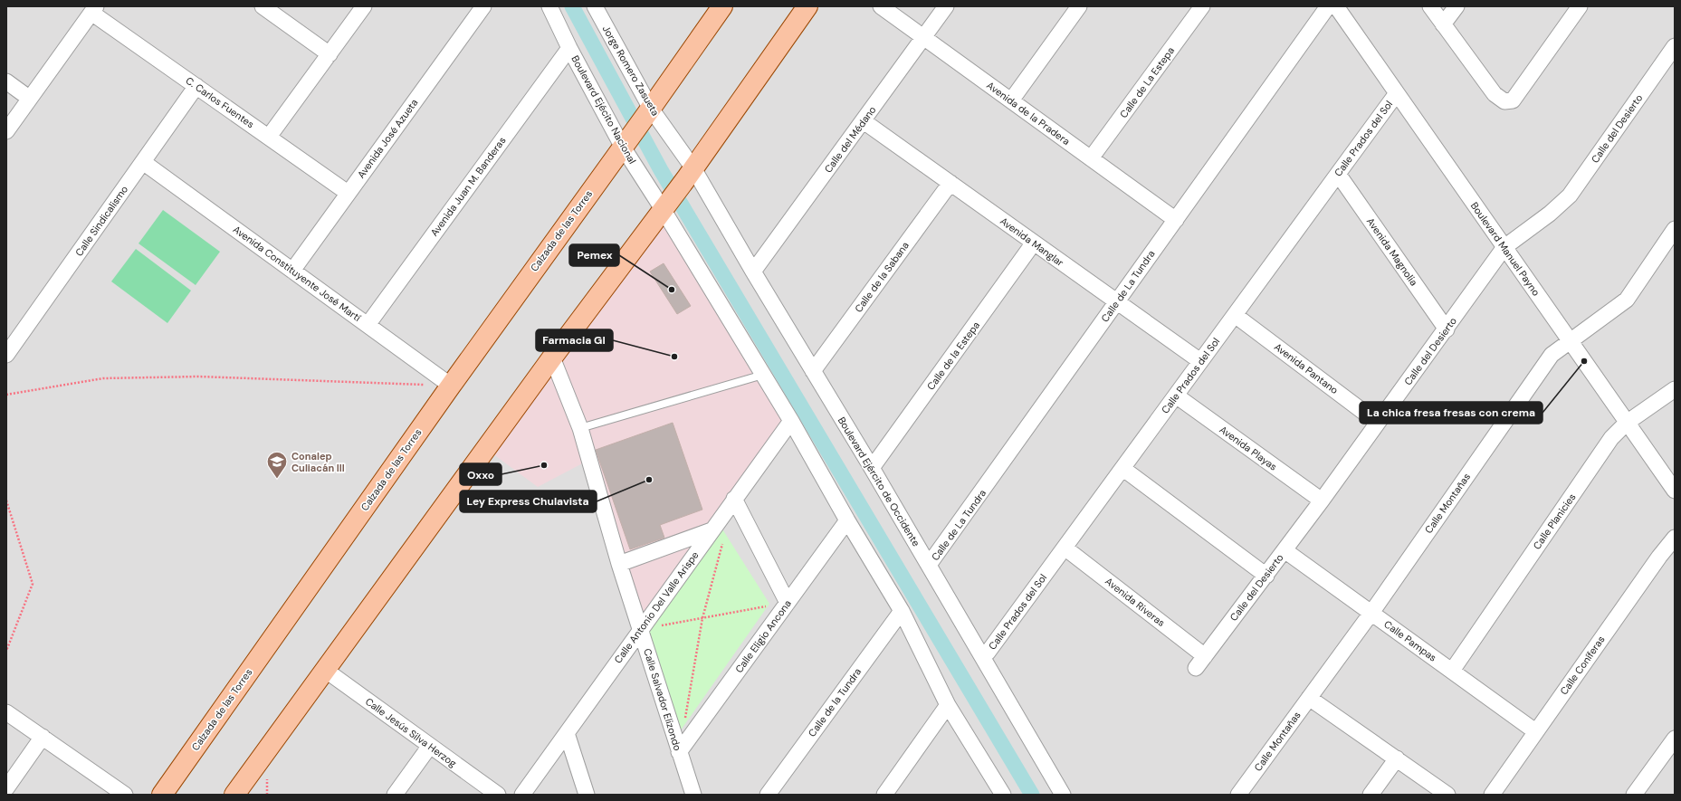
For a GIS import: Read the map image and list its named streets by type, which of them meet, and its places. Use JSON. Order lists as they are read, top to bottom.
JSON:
{
  "streets": {
    "main road": ["Calzada de las Torres"],
    "street": [
      "Jorge Romero Zasueta",
      "Calle de La Estepa",
      "C. Carlos Fuentes",
      "Boulevard Ejécito Nacional",
      "Avenida de la Pradera",
      "Calle del Desierto",
      "Avenida José Azueta",
      "Calle Prados del Sol",
      "Calle del Médano",
      "Avenida Juan M. Banderas",
      "Calle Sindicalismo",
      "Avenida Manglar",
      "Boulevard Manuel Payno",
      "Avenida Magnolia",
      "Avenida Constituyente José Martí",
      "Calle de la Sabana",
      "Calle de La Tundra",
      "Calle de la Estepa",
      "Avenida Pantano",
      "Avenida Playas",
      "Boulevard Ejército de Occidente",
      "Calle Montañas",
      "Calle Planicies",
      "Avenida Riveras",
      "Calle Antonio Del Valle Arispe",
      "Calle Eligio Ancona",
      "Calle Pampas",
      "Calle Coníferas",
      "Calle Salvador Elizondo",
      "Calle de la Tundra",
      "Calle Jesús Silva Herzog"
    ]
  },
  "crossings": [
    ["Jorge Romero Zasueta", "Calzada de las Torres"],
    ["Jorge Romero Zasueta", "Boulevard Ejército de Occidente"],
    ["Calle de La Estepa", "Avenida de la Pradera"],
    ["C. Carlos Fuentes", "Avenida José Azueta"],
    ["C. Carlos Fuentes", "Calle Sindicalismo"],
    ["Boulevard Ejécito Nacional", "Avenida Juan M. Banderas"],
    ["Boulevard Ejécito Nacional", "Calzada de las Torres"],
    ["Avenida de la Pradera", "Calle del Médano"],
    ["Avenida de la Pradera", "Calle de La Tundra"],
    ["Calle del Desierto", "Boulevard Manuel Payno"],
    ["Calle del Desierto", "Avenida Magnolia"],
    ["Calle del Desierto", "Avenida Pantano"],
    ["Calle del Desierto", "Avenida Playas"],
    ["Calle del Desierto", "Avenida Riveras"],
    ["Calle del Desierto", "Calle Pampas"],
    ["Avenida José Azueta", "Avenida Constituyente José Martí"],
    ["Calle Prados del Sol", "Avenida Manglar"],
    ["Calle Prados del Sol", "Boulevard Manuel Payno"],
    ["Calle Prados del Sol", "Avenida Magnolia"],
    ["Calle Prados del Sol", "Avenida Pantano"],
    ["Calle Prados del Sol", "Avenida Playas"],
    ["Calle Prados del Sol", "Boulevard Ejército de Occidente"],
    ["Calle Prados del Sol", "Avenida Riveras"],
    ["Calle del Médano", "Avenida Manglar"],
    ["Calle del Médano", "Boulevard Ejército de Occidente"],
    ["Avenida Juan M. Banderas", "Avenida Constituyente José Martí"],
    ["Calle Sindicalismo", "Avenida Constituyente José Martí"],
    ["Calzada de las Torres", "Avenida Constituyente José Martí"],
    ["Avenida Manglar", "Calle de la Sabana"],
    ["Avenida Manglar", "Calle de La Tundra"],
    ["Avenida Manglar", "Calle de la Estepa"],
    ["Boulevard Manuel Payno", "Calle Montañas"],
    ["Boulevard Manuel Payno", "Calle Planicies"],
    ["Calle de la Sabana", "Boulevard Ejército de Occidente"],
    ["Calle de La Tundra", "Boulevard Ejército de Occidente"],
    ["Calle de la Estepa", "Boulevard Ejército de Occidente"],
    ["Calle Montañas", "Calle Pampas"],
    ["Calle Planicies", "Calle Pampas"],
    ["Calle Antonio Del Valle Arispe", "Calle Salvador Elizondo"],
    ["Calle Eligio Ancona", "Calle Salvador Elizondo"],
    ["Calle Pampas", "Calle Coníferas"]
  ],
  "places": {
    "other": [
      "Pemex",
      "Farmacia GI",
      "La chica fresa fresas con crema",
      "Oxxo",
      "Ley Express Chulavista"
    ],
    "school or university": ["Conalep Culiacán III"]
  }
}
